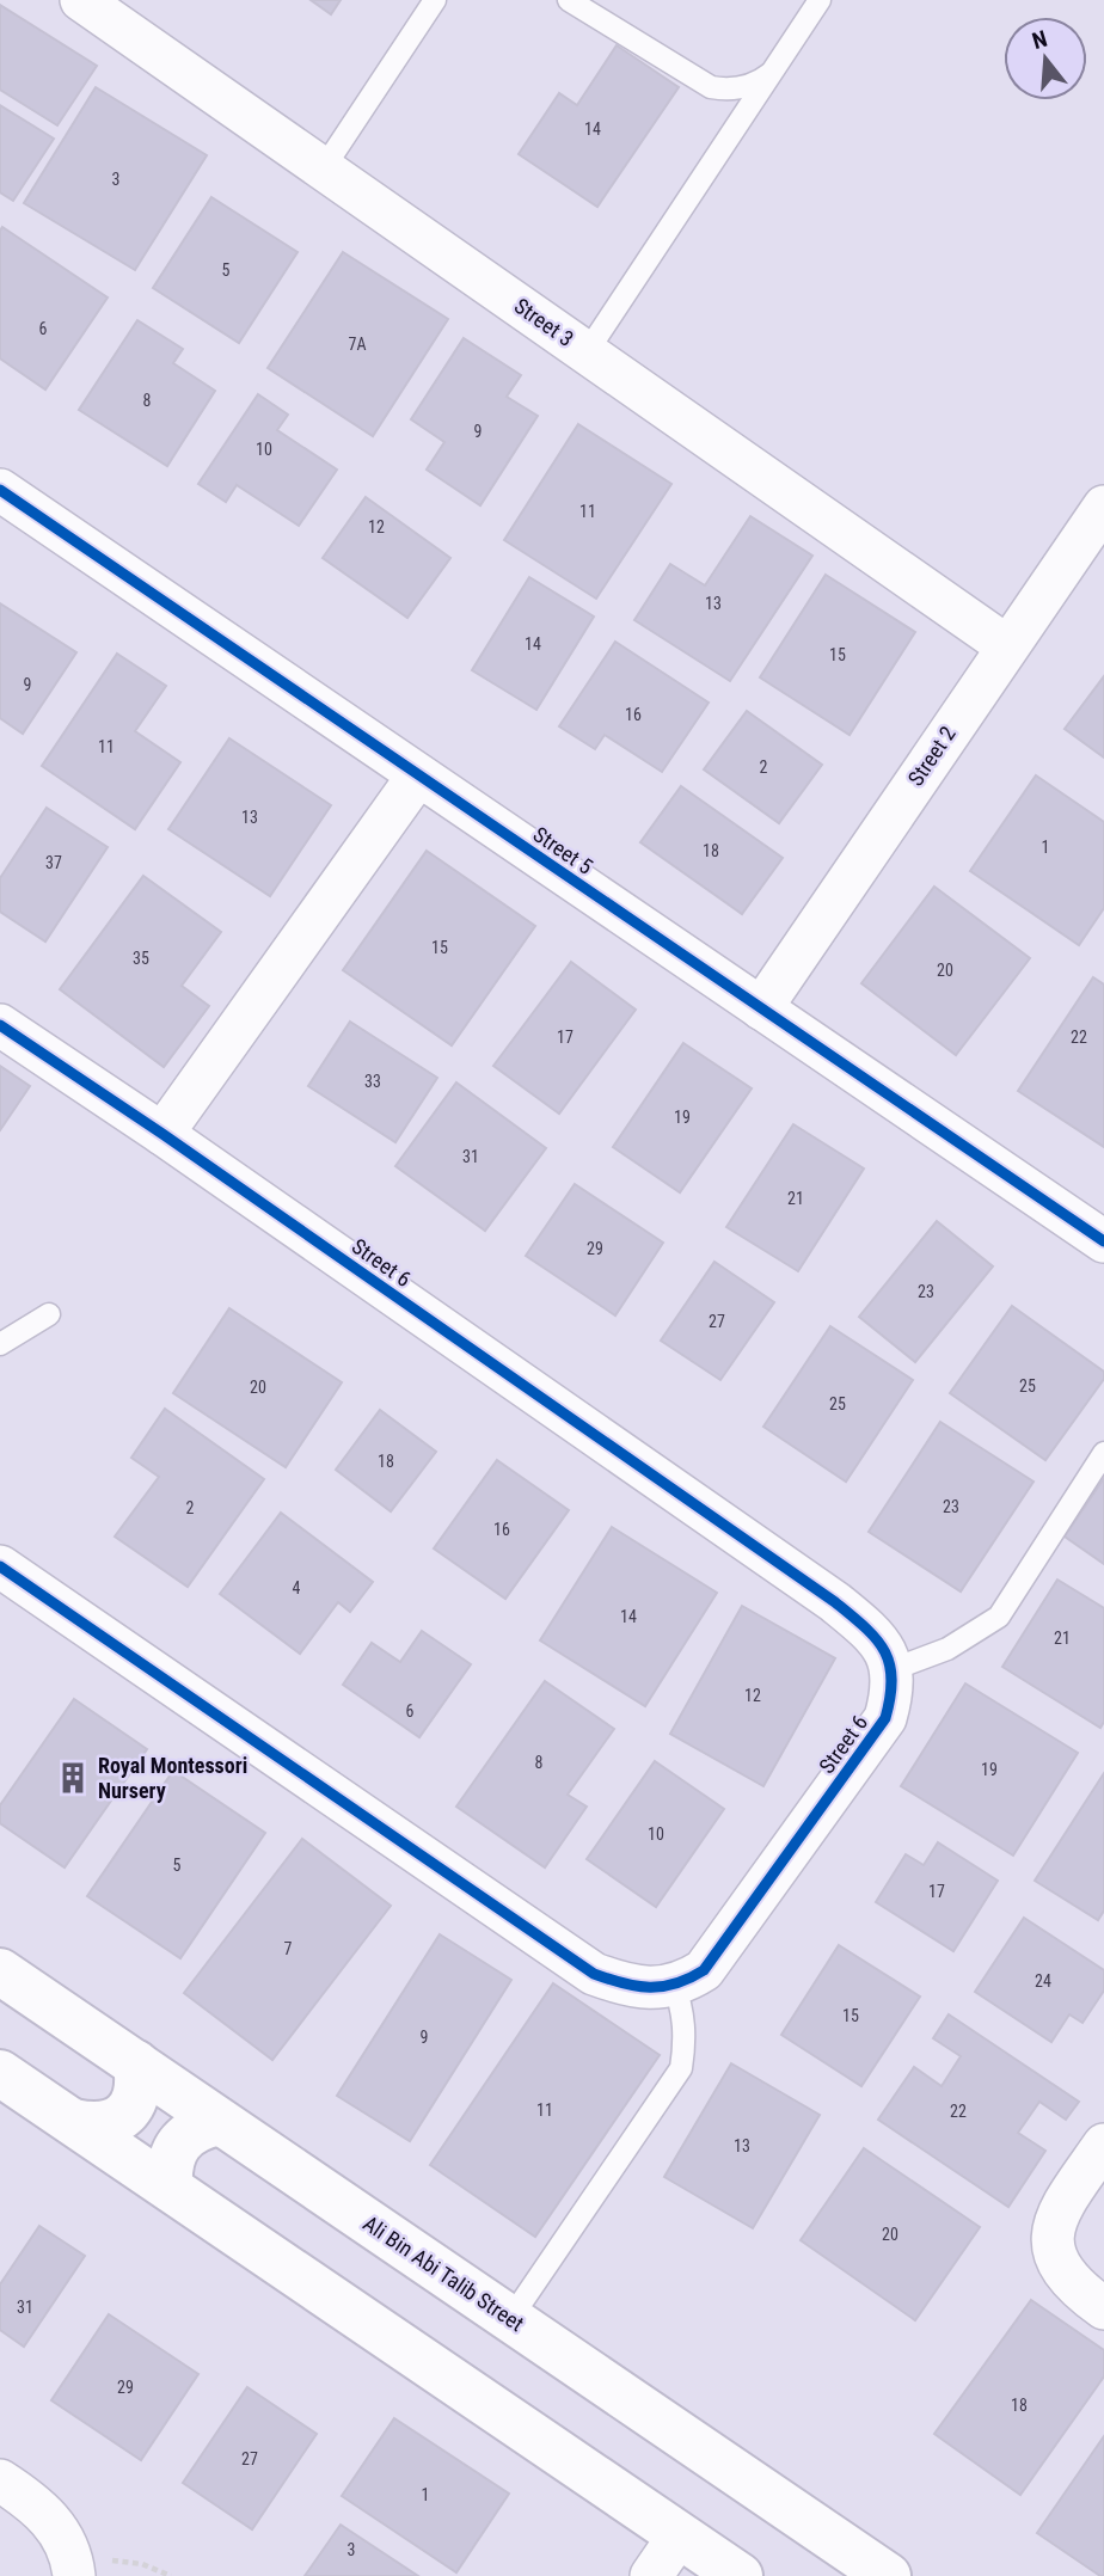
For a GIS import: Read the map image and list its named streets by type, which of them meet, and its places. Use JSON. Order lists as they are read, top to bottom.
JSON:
{
  "streets": {
    "street": [
      "Street 3",
      "Street 2",
      "Street 5",
      "Street 6",
      "Ali Bin Abi Talib Street"
    ]
  },
  "crossings": [
    ["Street 3", "Street 2"],
    ["Street 2", "Street 5"]
  ],
  "places": {
    "building": ["Royal Montessori Nursery"]
  },
  "house_numbers": [
    "14",
    "3",
    "5",
    "6",
    "7A",
    "8",
    "9",
    "10",
    "11",
    "12",
    "13",
    "14",
    "15",
    "9",
    "16",
    "11",
    "2",
    "13",
    "1",
    "18",
    "37",
    "15",
    "35",
    "20",
    "17",
    "22",
    "33",
    "19",
    "31",
    "21",
    "29",
    "23",
    "27",
    "25",
    "20",
    "25",
    "18",
    "23",
    "2",
    "16",
    "4",
    "14",
    "21",
    "12",
    "6",
    "8",
    "19",
    "10",
    "5",
    "17",
    "7",
    "24",
    "15",
    "9",
    "11",
    "22",
    "13",
    "20",
    "31",
    "29",
    "18",
    "27",
    "1",
    "3"
  ],
  "north": "top"
}
